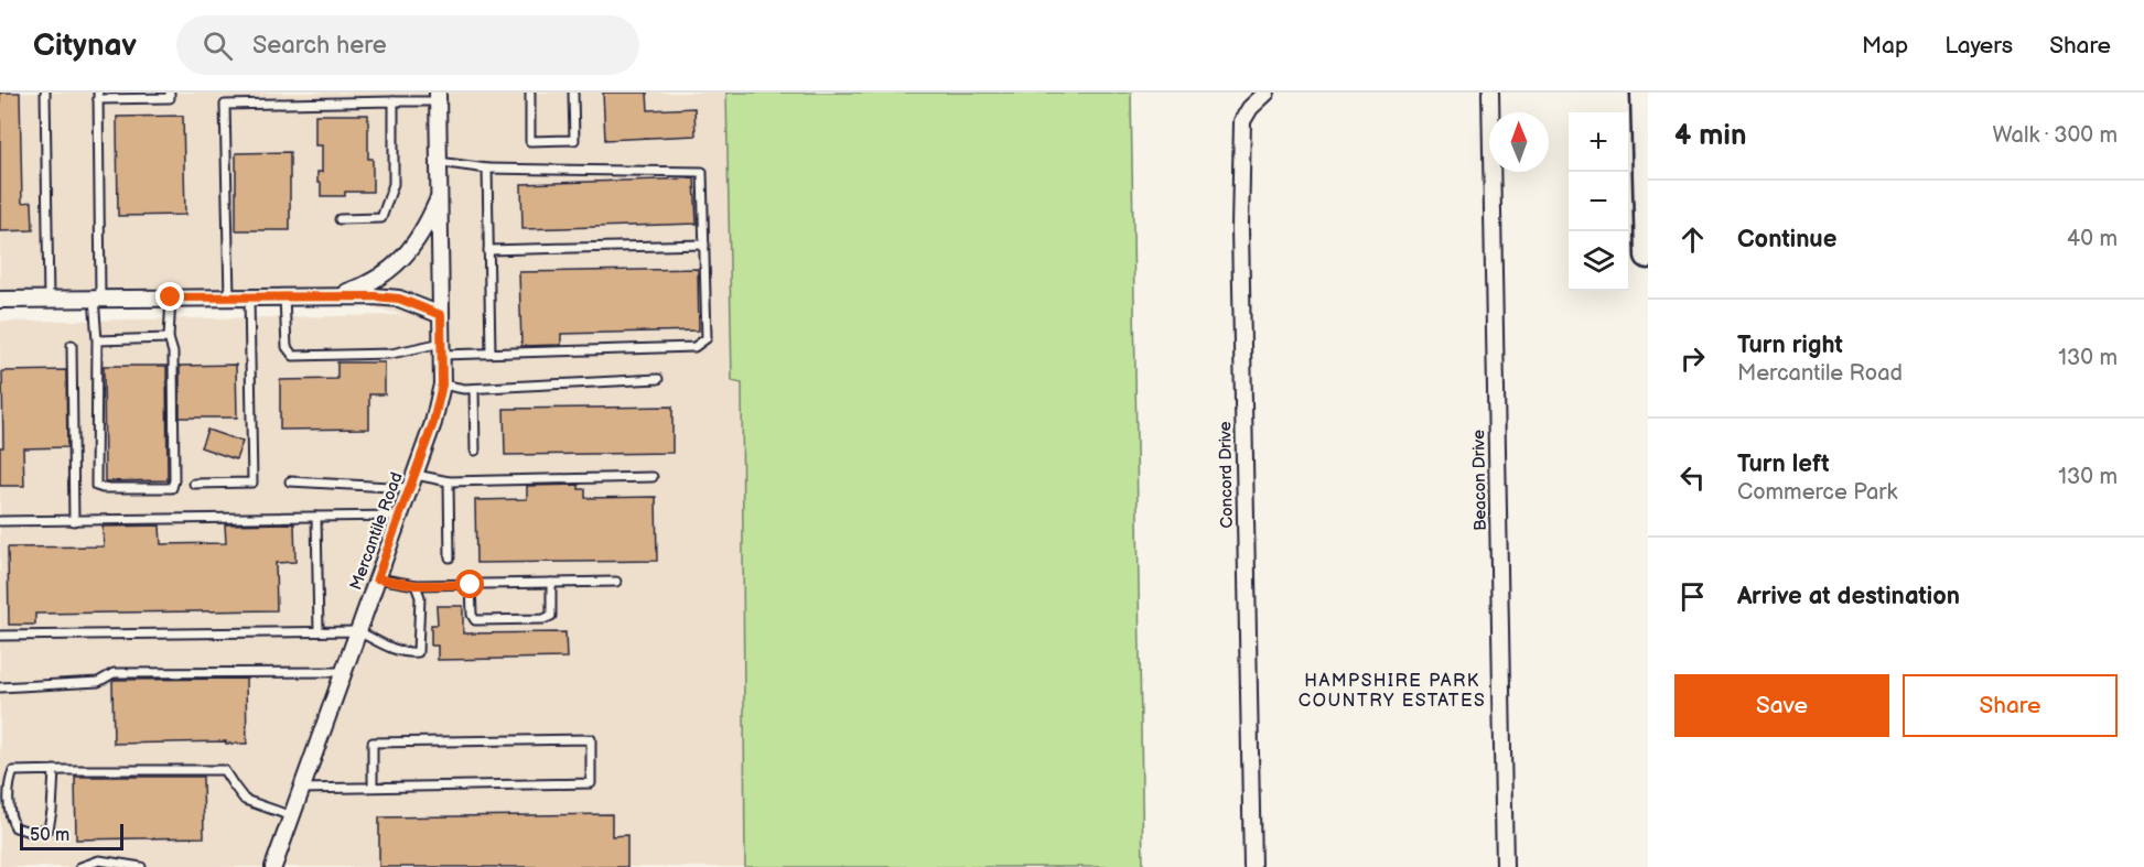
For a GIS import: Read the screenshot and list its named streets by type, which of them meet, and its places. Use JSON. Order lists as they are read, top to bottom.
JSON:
{
  "streets": {
    "street": ["Concord Drive", "Beacon Drive", "Mercantile Road"]
  },
  "districts": ["HAMPSHIRE PARK COUNTRY ESTATES"],
  "scale_bar": "50 m",
  "north": "top",
  "page": {
    "header": "Citynav",
    "search": "Search here",
    "nav": ["Map", "Layers", "Share"],
    "heading": ["4 min", "Walk · 300 m"],
    "map_buttons": ["+", "−"],
    "list": [
      ["Continue", "40 m"],
      ["Turn right", "Mercantile Road", "130 m"],
      ["Turn left", "Commerce Park", "130 m"],
      "Arrive at destination"
    ],
    "buttons": ["Save", "Share"],
    "scale": "50 m"
  }
}
